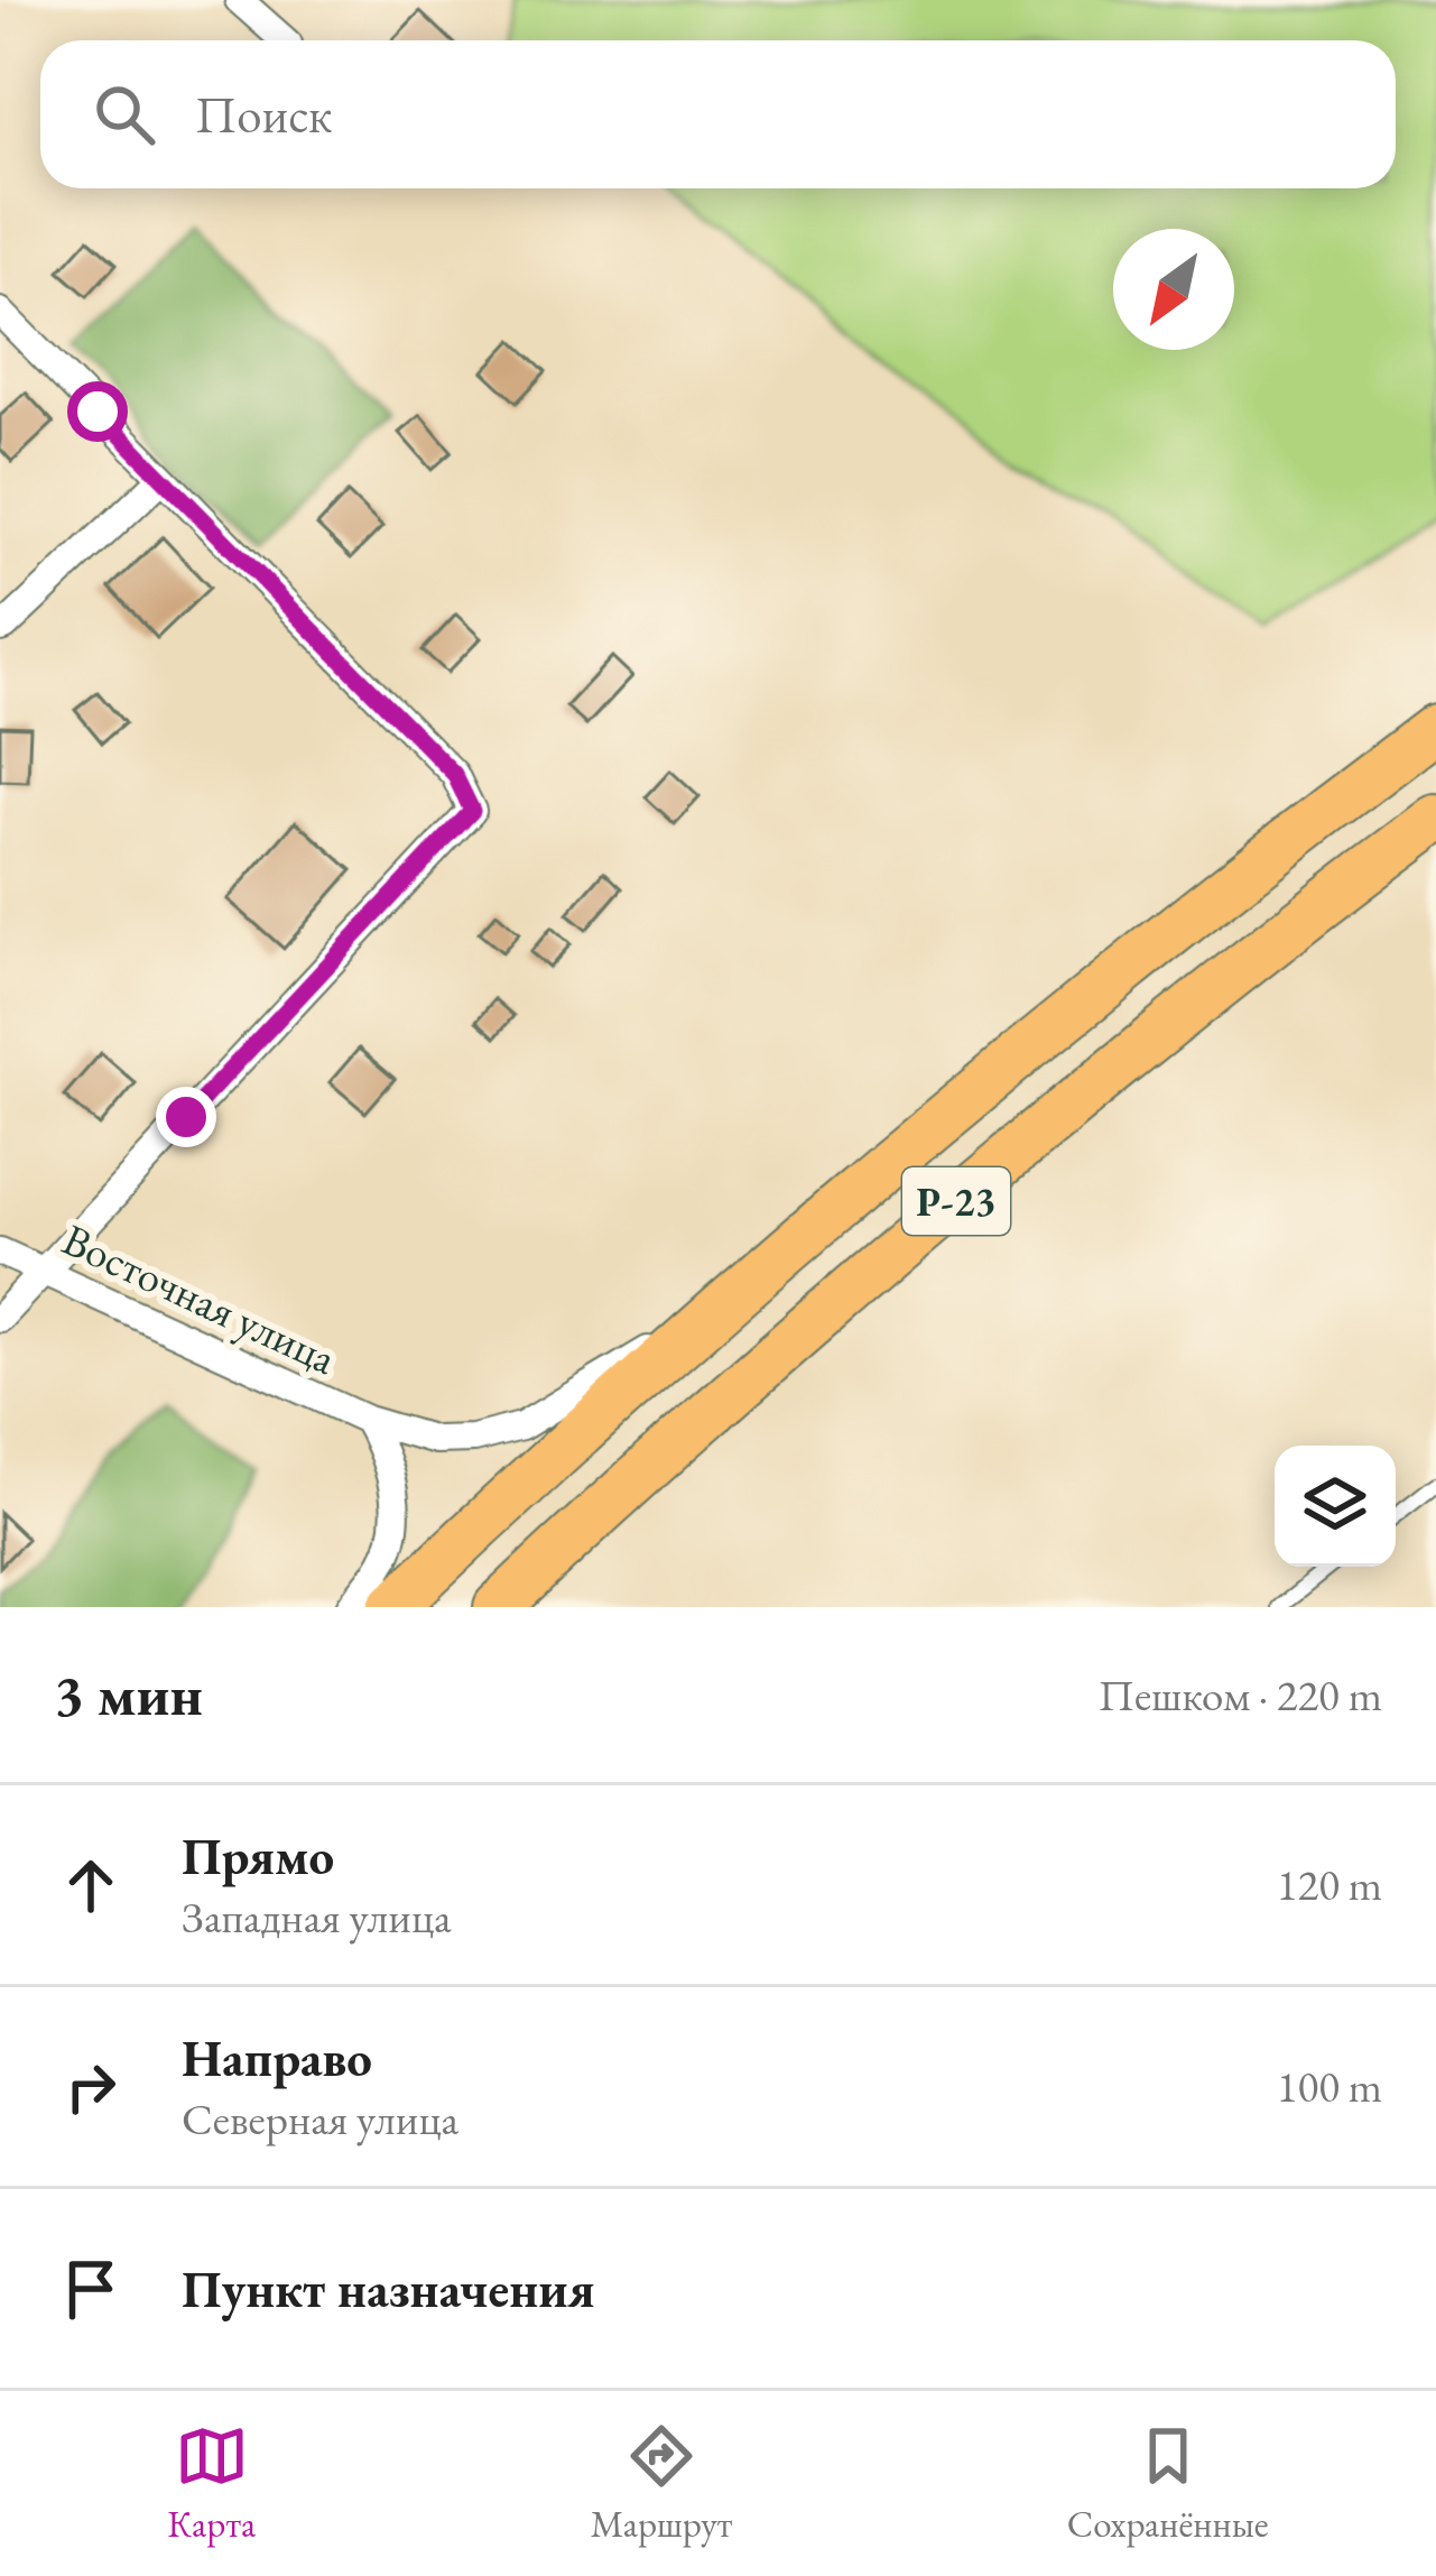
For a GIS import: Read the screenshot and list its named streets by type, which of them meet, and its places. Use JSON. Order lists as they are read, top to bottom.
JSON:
{
  "streets": {
    "highway": ["Р-23"],
    "street": ["Восточная улица"]
  },
  "crossings": [
    ["Р-23", "Восточная улица"]
  ],
  "north": "bottom left",
  "page": {
    "search": "Поиск",
    "heading": ["3 мин", "Пешком · 220 m"],
    "list": [
      ["Прямо", "Западная улица", "120 m"],
      ["Направо", "Северная улица", "100 m"],
      "Пункт назначения"
    ],
    "nav": ["Карта", "Маршрут", "Сохранённые"]
  }
}
